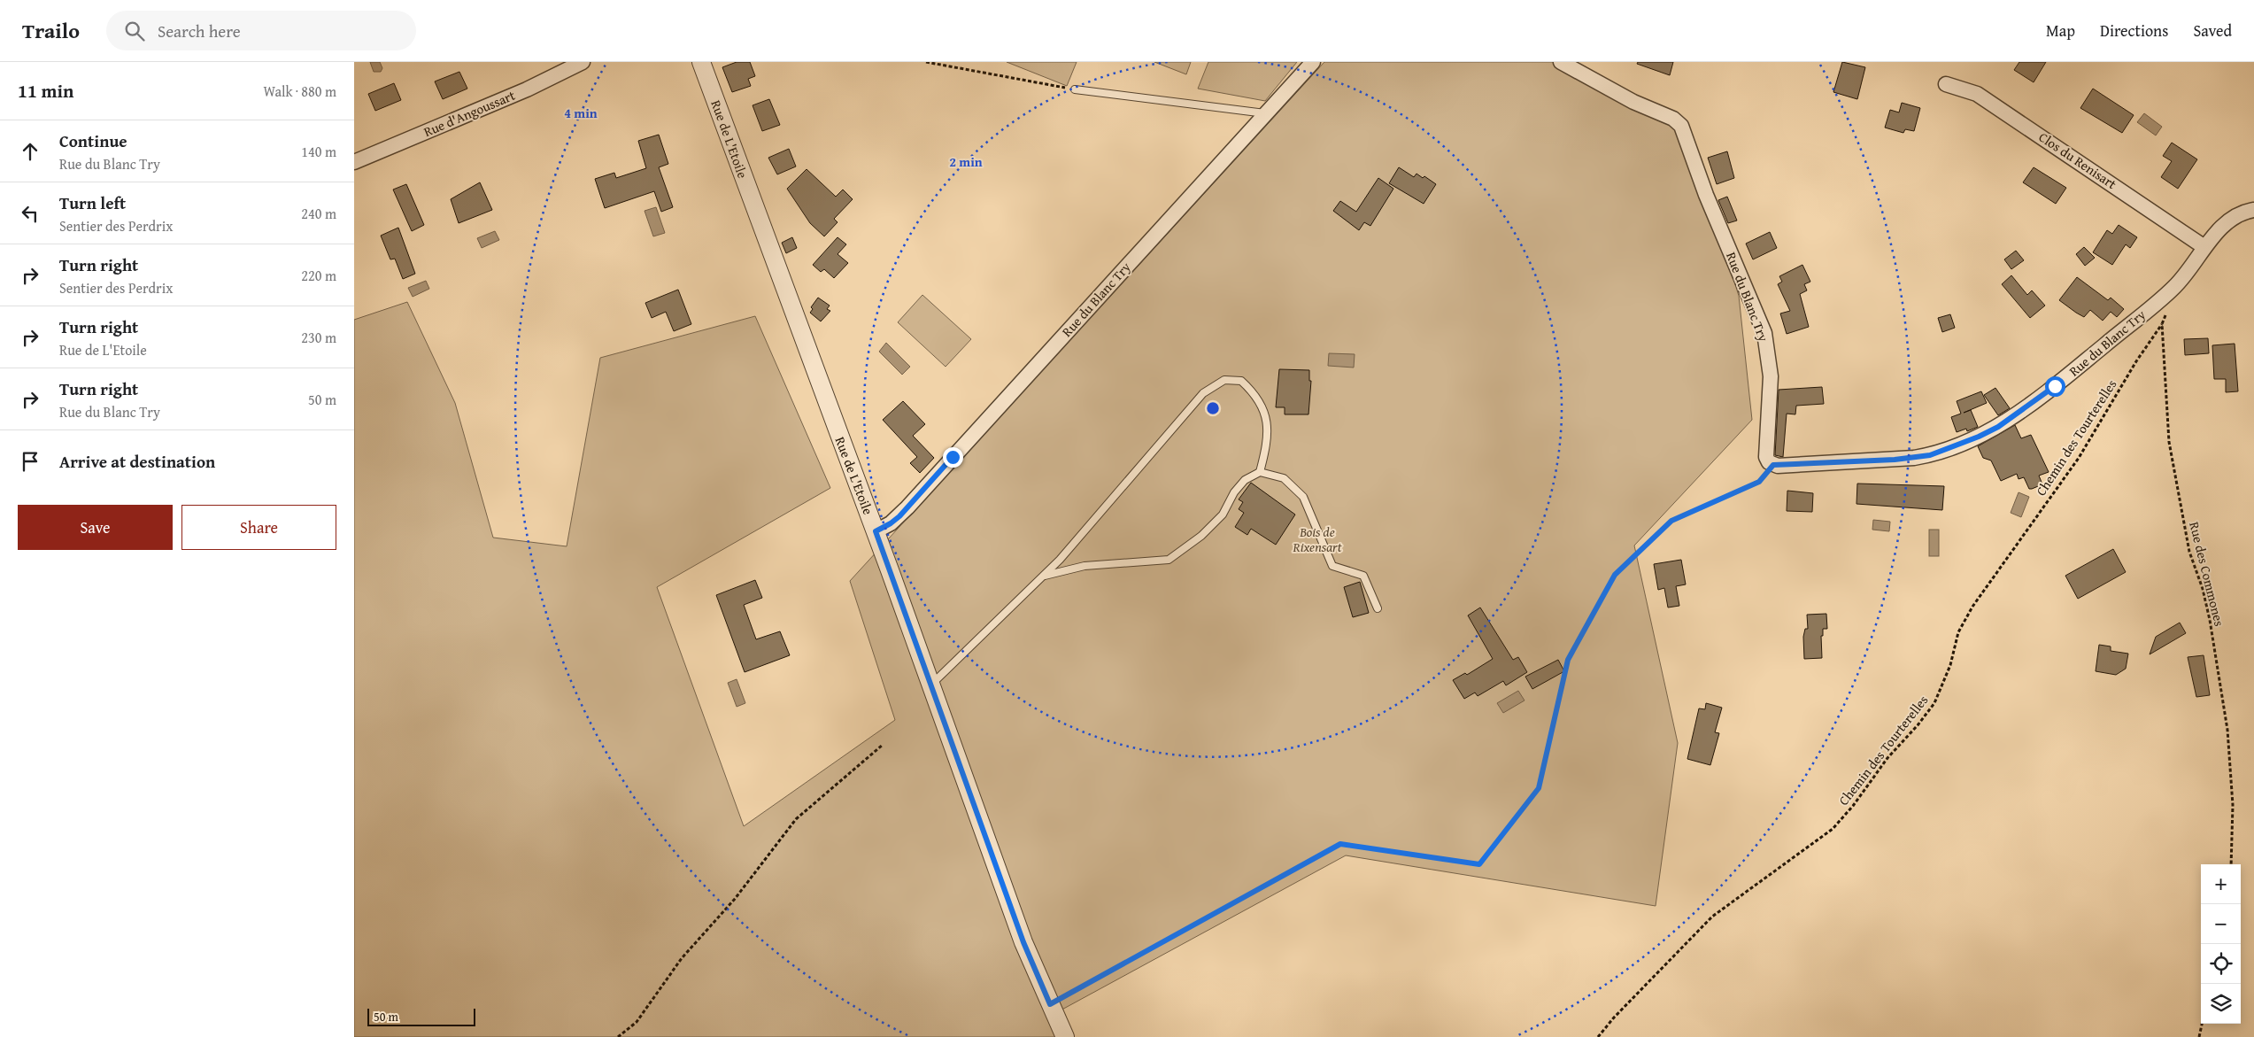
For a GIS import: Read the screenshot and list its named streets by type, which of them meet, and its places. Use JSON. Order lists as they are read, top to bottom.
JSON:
{
  "streets": {
    "street": [
      "Rue d'Angoussart",
      "Rue de L'Etoile",
      "Clos du Renisart",
      "Rue du Blanc Try"
    ],
    "path": ["Chemin des Tourterelles", "Rue des Commones"]
  },
  "crossings": [
    ["Rue de L'Etoile", "Rue du Blanc Try"],
    ["Clos du Renisart", "Rue du Blanc Try"],
    ["Rue du Blanc Try", "Rue des Commones"],
    ["Chemin des Tourterelles", "Rue des Commones"]
  ],
  "parks": ["Bois de Rixensart"],
  "scale_bar": "50 m",
  "page": {
    "header": "Trailo",
    "search": "Search here",
    "nav": ["Map", "Directions", "Saved"],
    "heading": ["11 min", "Walk · 880 m"],
    "list": [
      ["Continue", "Rue du Blanc Try", "140 m"],
      ["Turn left", "Sentier des Perdrix", "240 m"],
      ["Turn right", "Sentier des Perdrix", "220 m"],
      ["Turn right", "Rue de L'Etoile", "230 m"],
      ["Turn right", "Rue du Blanc Try", "50 m"],
      "Arrive at destination"
    ],
    "buttons": ["Save", "Share"],
    "map_buttons": ["+", "−"],
    "scale": "50 m"
  },
  "rings": ["4 min", "2 min"]
}
